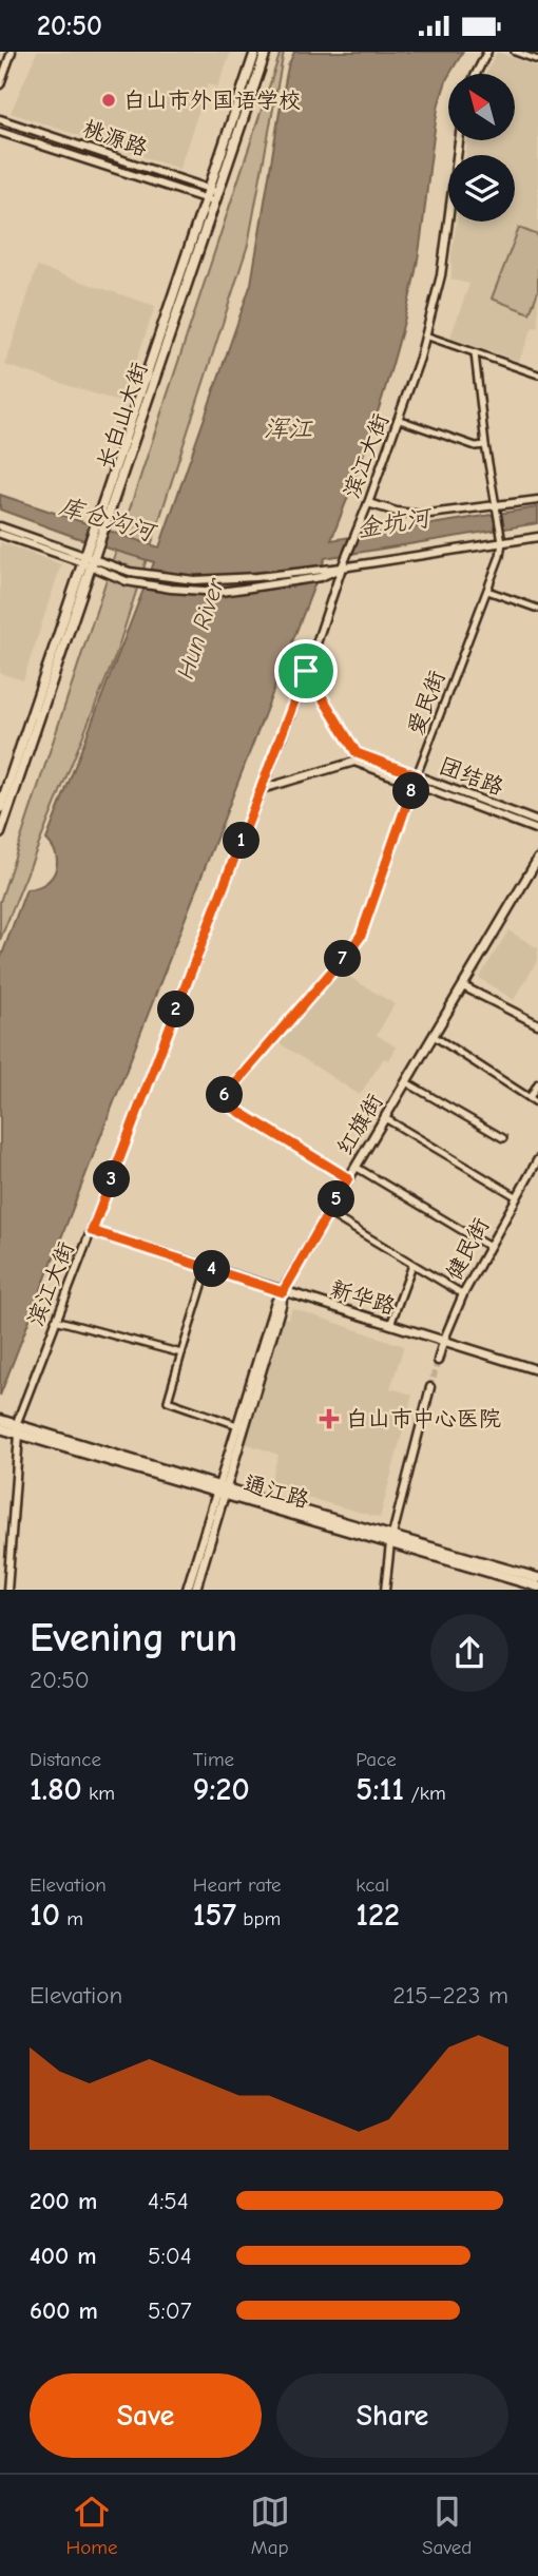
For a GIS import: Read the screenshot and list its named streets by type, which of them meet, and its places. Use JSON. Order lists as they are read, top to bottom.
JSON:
{
  "streets": {
    "main road": [
      "长白山大街",
      "红旗街",
      "新华路",
      "通江路"
    ],
    "street": [
      "桃源路",
      "滨江大街",
      "爱民街",
      "团结路",
      "健民街"
    ]
  },
  "crossings": [
    ["桃源路", "长白山大街"],
    ["滨江大街", "新华路"],
    ["滨江大街", "通江路"],
    ["爱民街", "团结路"],
    ["爱民街", "红旗街"],
    ["红旗街", "新华路"],
    ["红旗街", "通江路"],
    ["健民街", "新华路"]
  ],
  "water": [
    "浑江",
    "库仓沟河",
    "金坑河",
    "Hun River"
  ],
  "places": {
    "other": ["白山市外国语学校"],
    "health": ["白山市中心医院"]
  },
  "north": "top left",
  "page": {
    "status": "20:50",
    "pins": [
      "8",
      "1",
      "7",
      "2",
      "6",
      "3",
      "5",
      "4"
    ],
    "heading": ["Evening run", "20:50"],
    "stats": [
      ["Distance", "1.80 km"],
      ["Time", "9:20"],
      ["Pace", "5:11 /km"],
      ["Elevation", "10 m"],
      ["Heart rate", "157 bpm"],
      ["kcal", "122"]
    ],
    "chart": ["Elevation", "215–223 m"],
    "list": [
      {
        "name": "200 m",
        "note": "4:54"
      },
      {
        "name": "400 m",
        "note": "5:04"
      },
      {
        "name": "600 m",
        "note": "5:07"
      }
    ],
    "buttons": ["Save", "Share"],
    "tabs": ["Home", "Map", "Saved"]
  }
}
